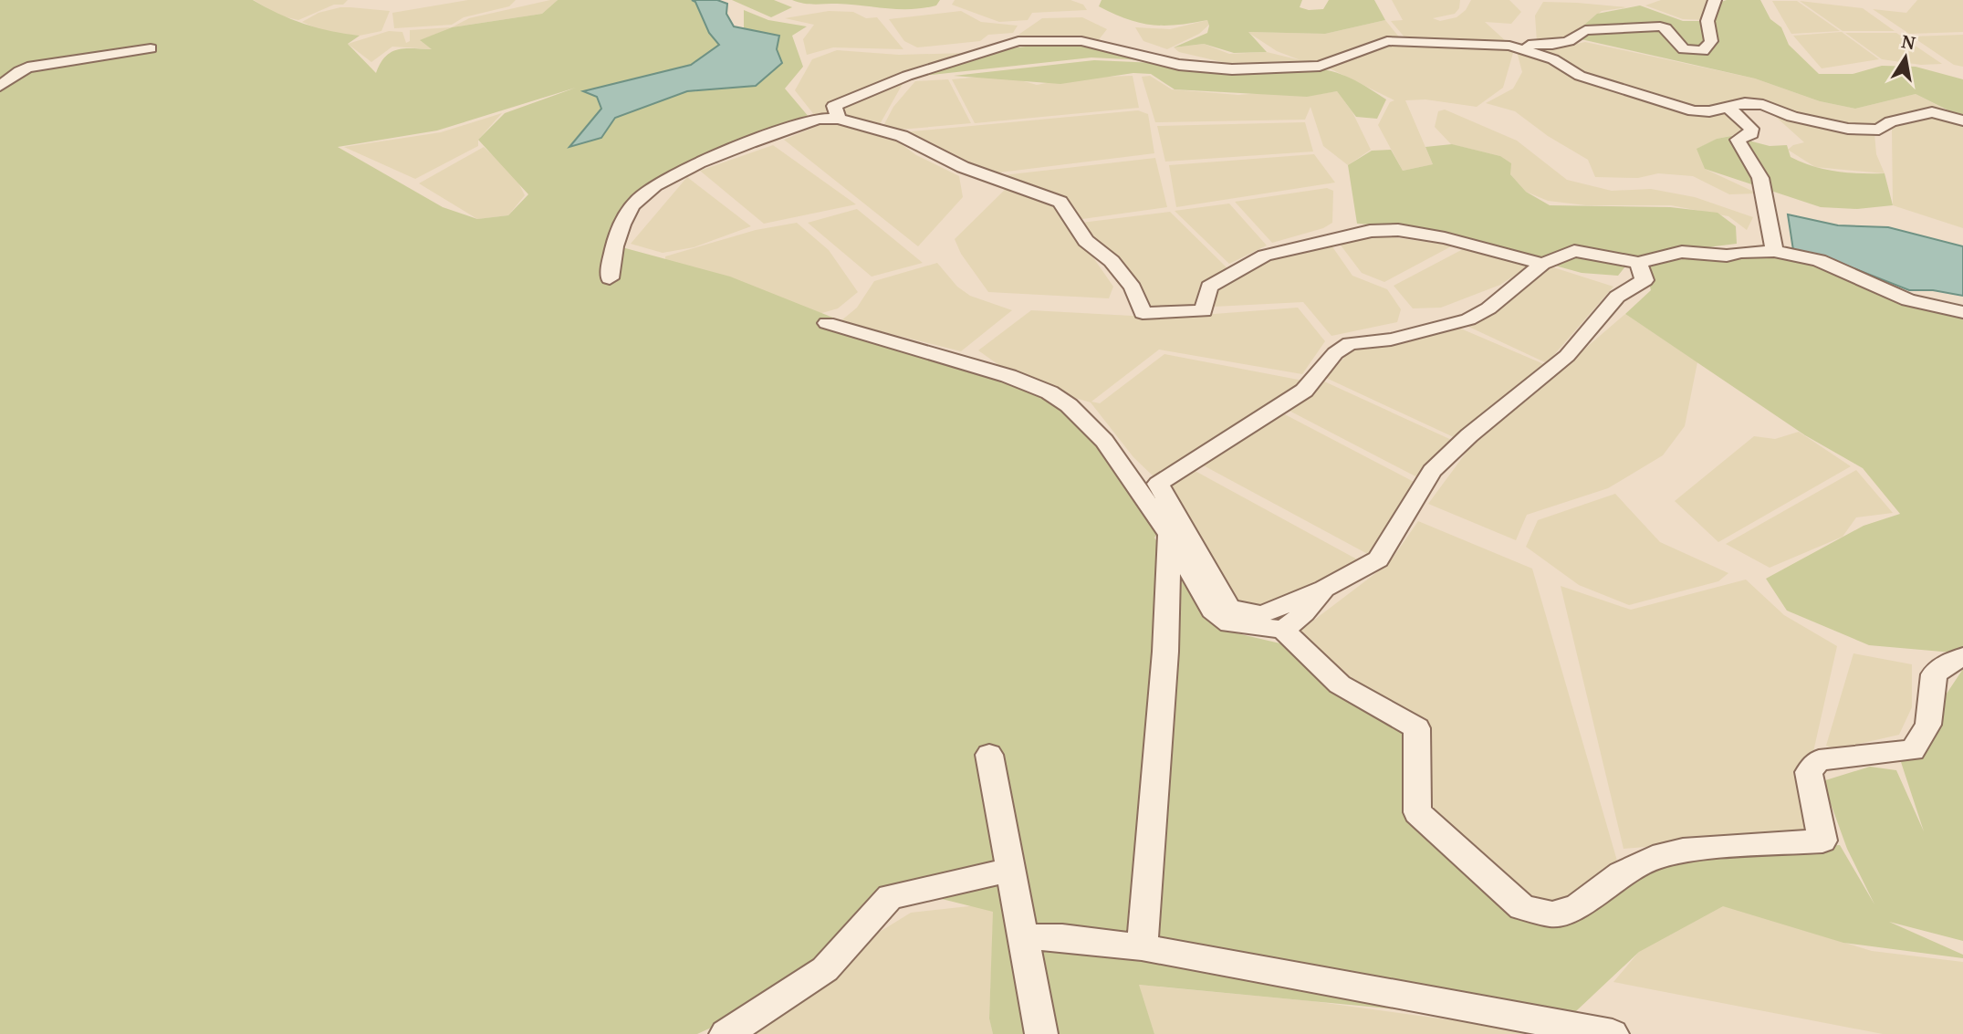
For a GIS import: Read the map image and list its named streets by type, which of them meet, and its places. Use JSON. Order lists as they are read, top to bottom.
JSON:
{
  "north": "top"
}
